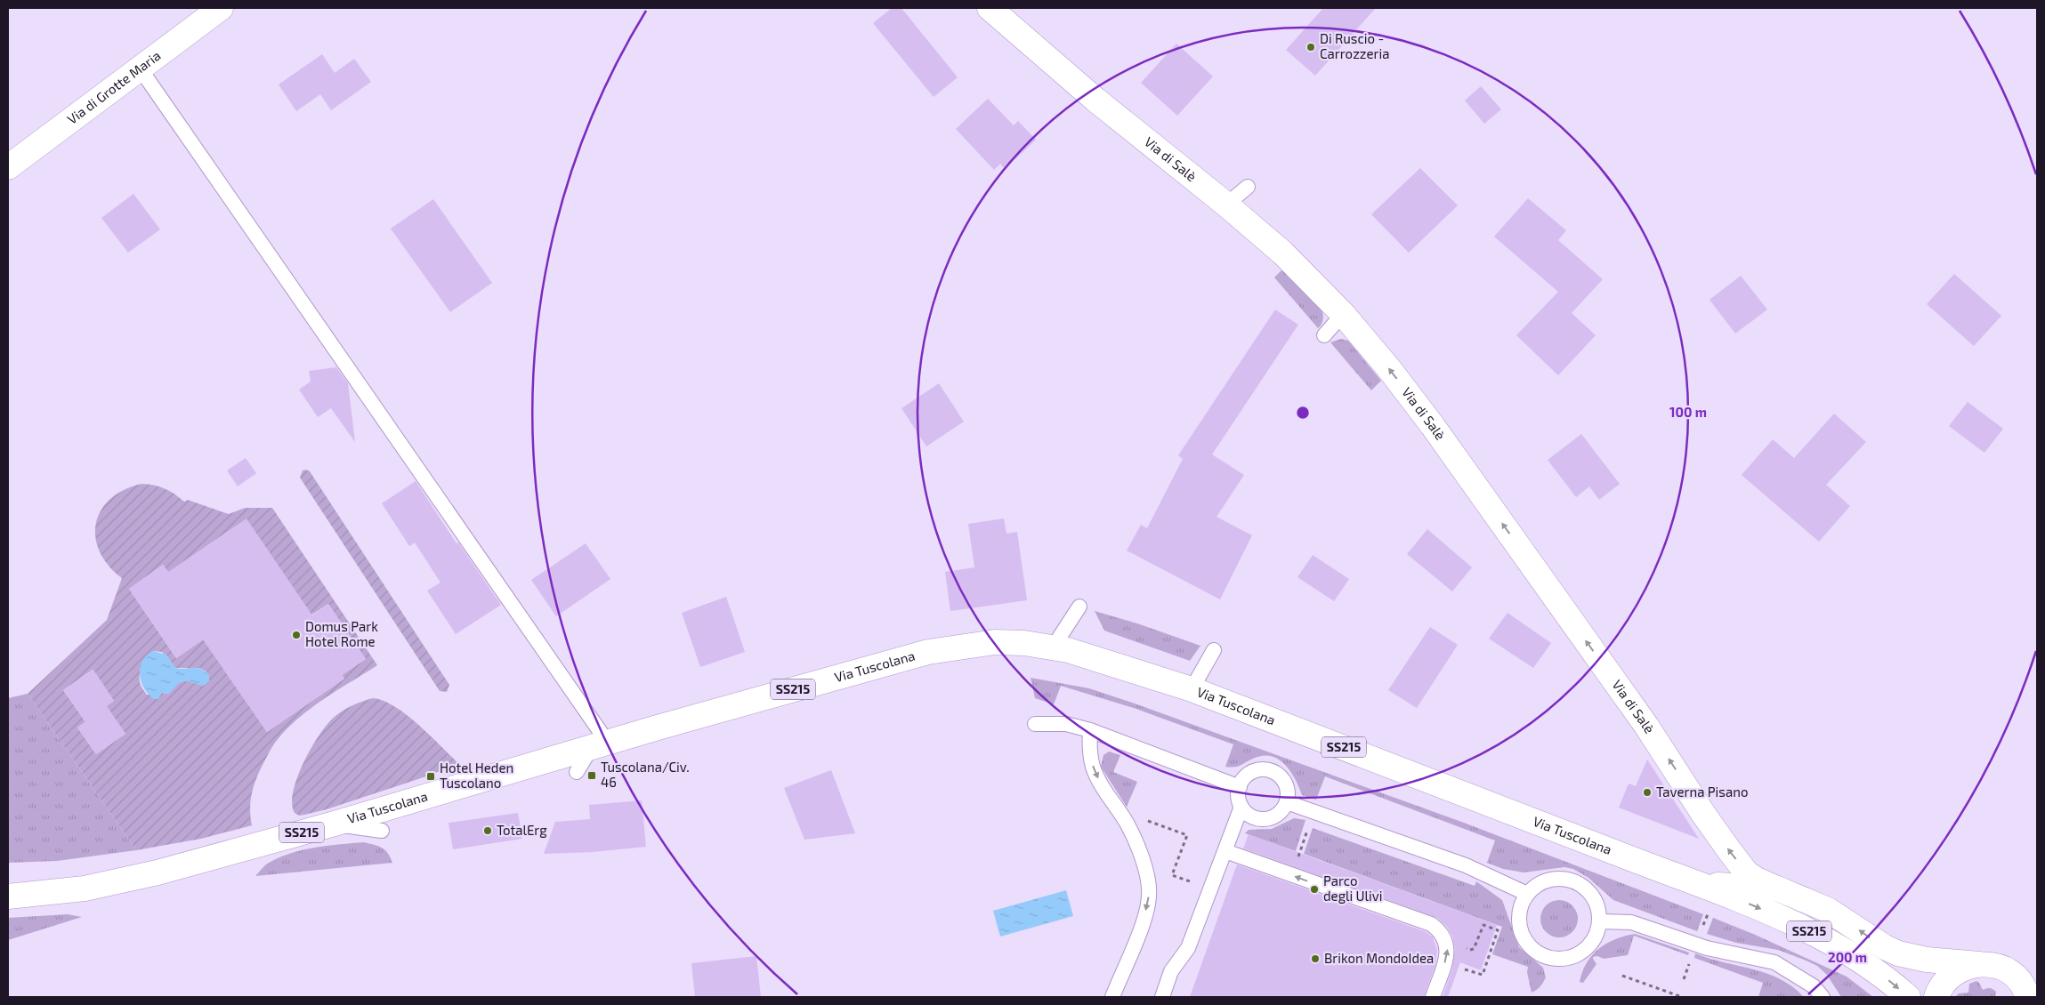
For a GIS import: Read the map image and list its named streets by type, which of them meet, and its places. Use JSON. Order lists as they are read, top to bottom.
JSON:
{
  "streets": {
    "main road": [
      "Via di Grotte Maria",
      "Via di Salè",
      "Via Tuscolana",
      "SS215"
    ]
  },
  "crossings": [
    ["Via di Salè", "Via Tuscolana"]
  ],
  "one_way": ["Via di Salè"],
  "places": {
    "other": [
      "Di Ruscio - Carrozzeria",
      "Domus Park Hotel Rome",
      "Taverna Pisano",
      "TotalErg",
      "Parco degli Ulivi",
      "Brikon MondoIdea"
    ],
    "transit": ["Tuscolana/Civ. 46", "Hotel Heden Tuscolano"]
  },
  "rings": ["100 m", "200 m"]
}
